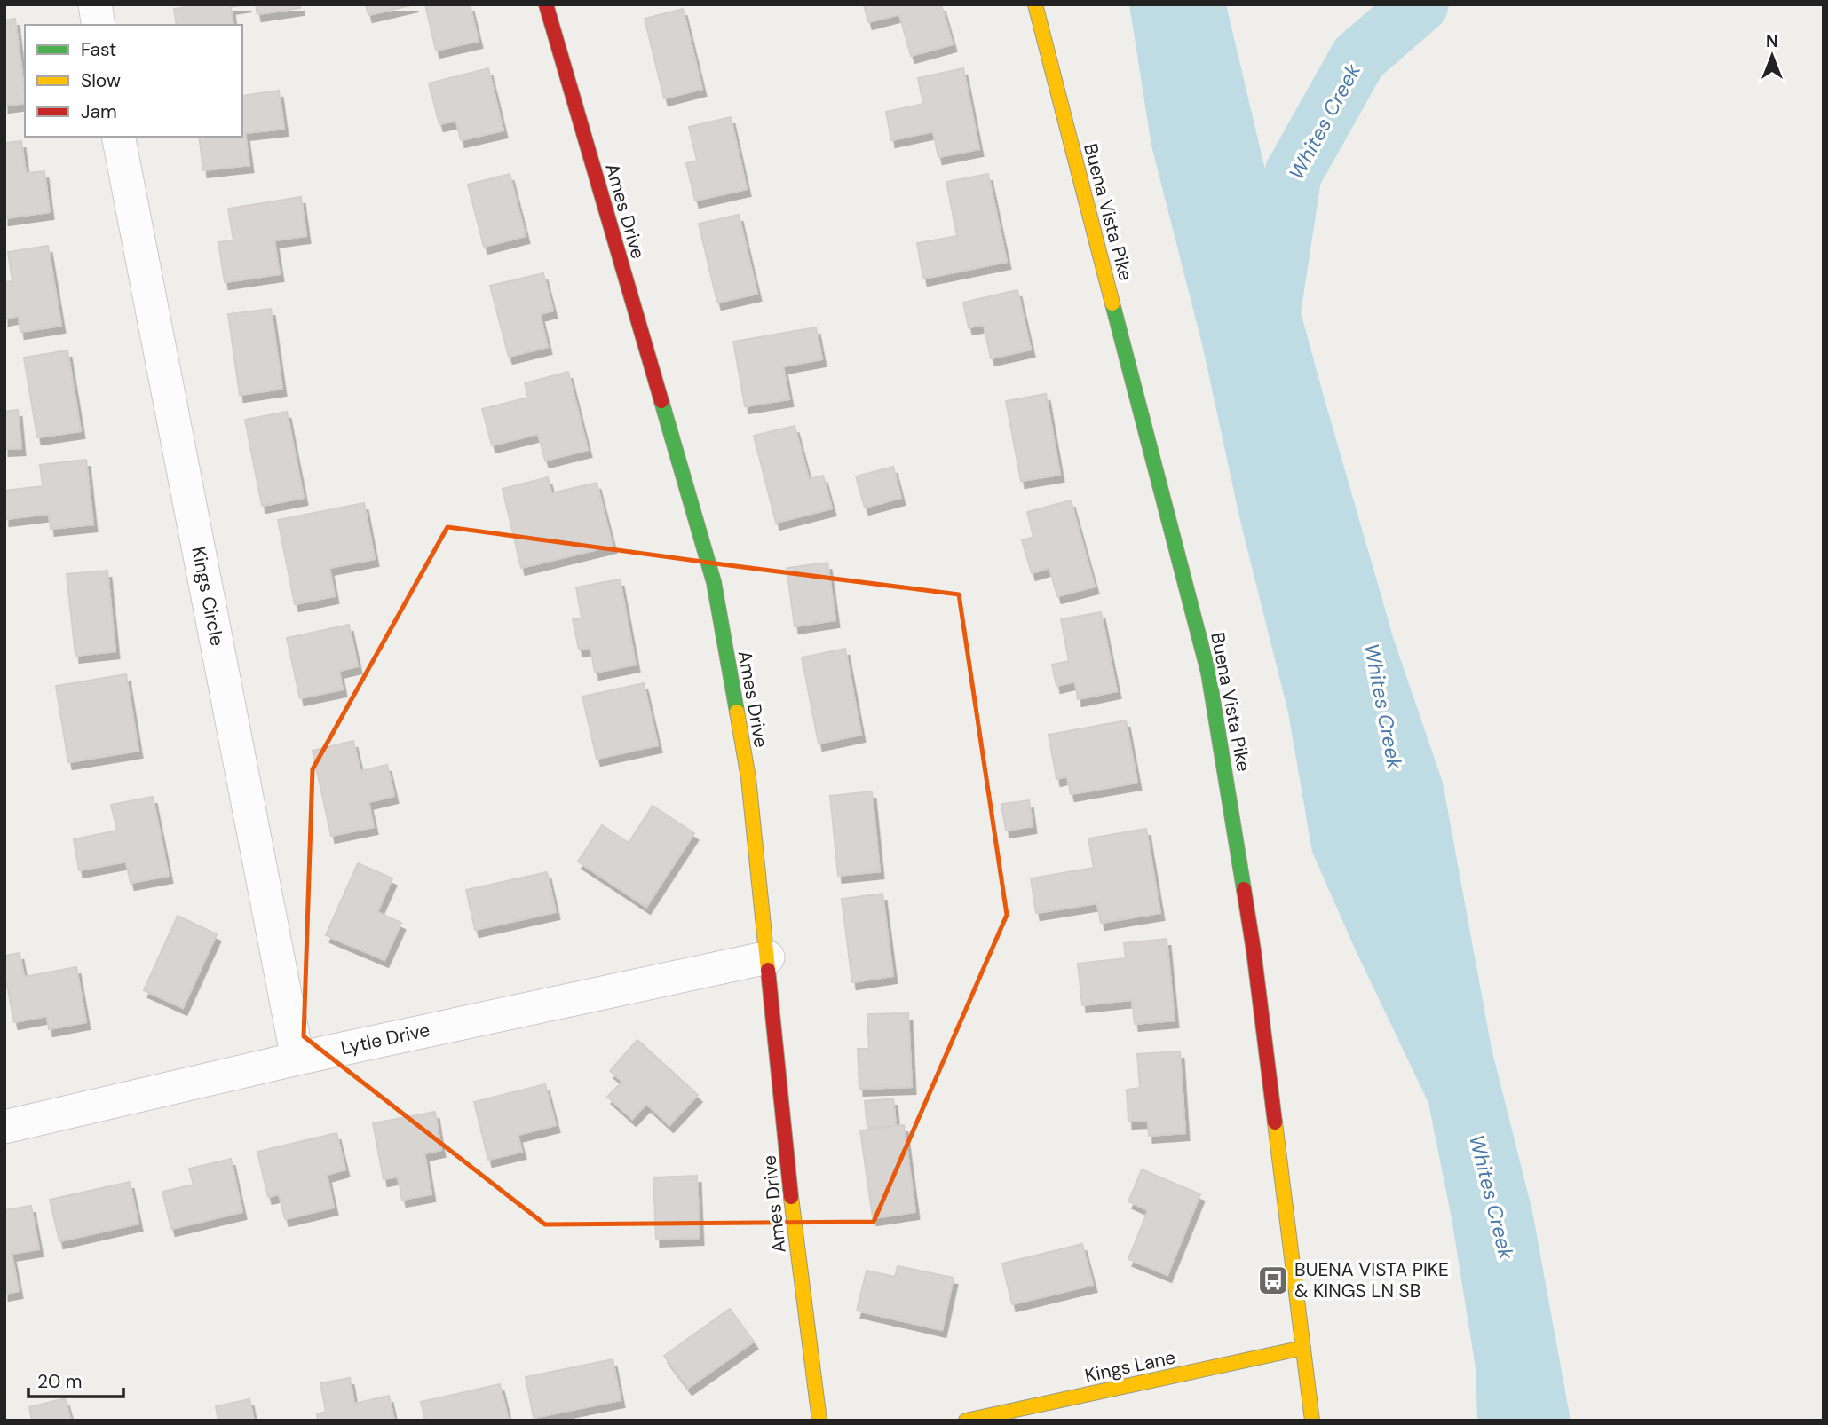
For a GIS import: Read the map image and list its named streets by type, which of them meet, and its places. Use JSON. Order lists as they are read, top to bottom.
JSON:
{
  "streets": {
    "street": [
      "Ames Drive",
      "Buena Vista Pike",
      "Kings Circle",
      "Lytle Drive",
      "Kings Lane"
    ]
  },
  "crossings": [
    ["Ames Drive", "Lytle Drive"],
    ["Buena Vista Pike", "Kings Lane"],
    ["Kings Circle", "Lytle Drive"]
  ],
  "water": ["Whites Creek"],
  "places": {
    "bus stop": ["BUENA VISTA PIKE & KINGS LN SB"]
  },
  "legend": ["Fast", "Slow", "Jam"],
  "scale_bar": "20 m",
  "north": "top"
}
